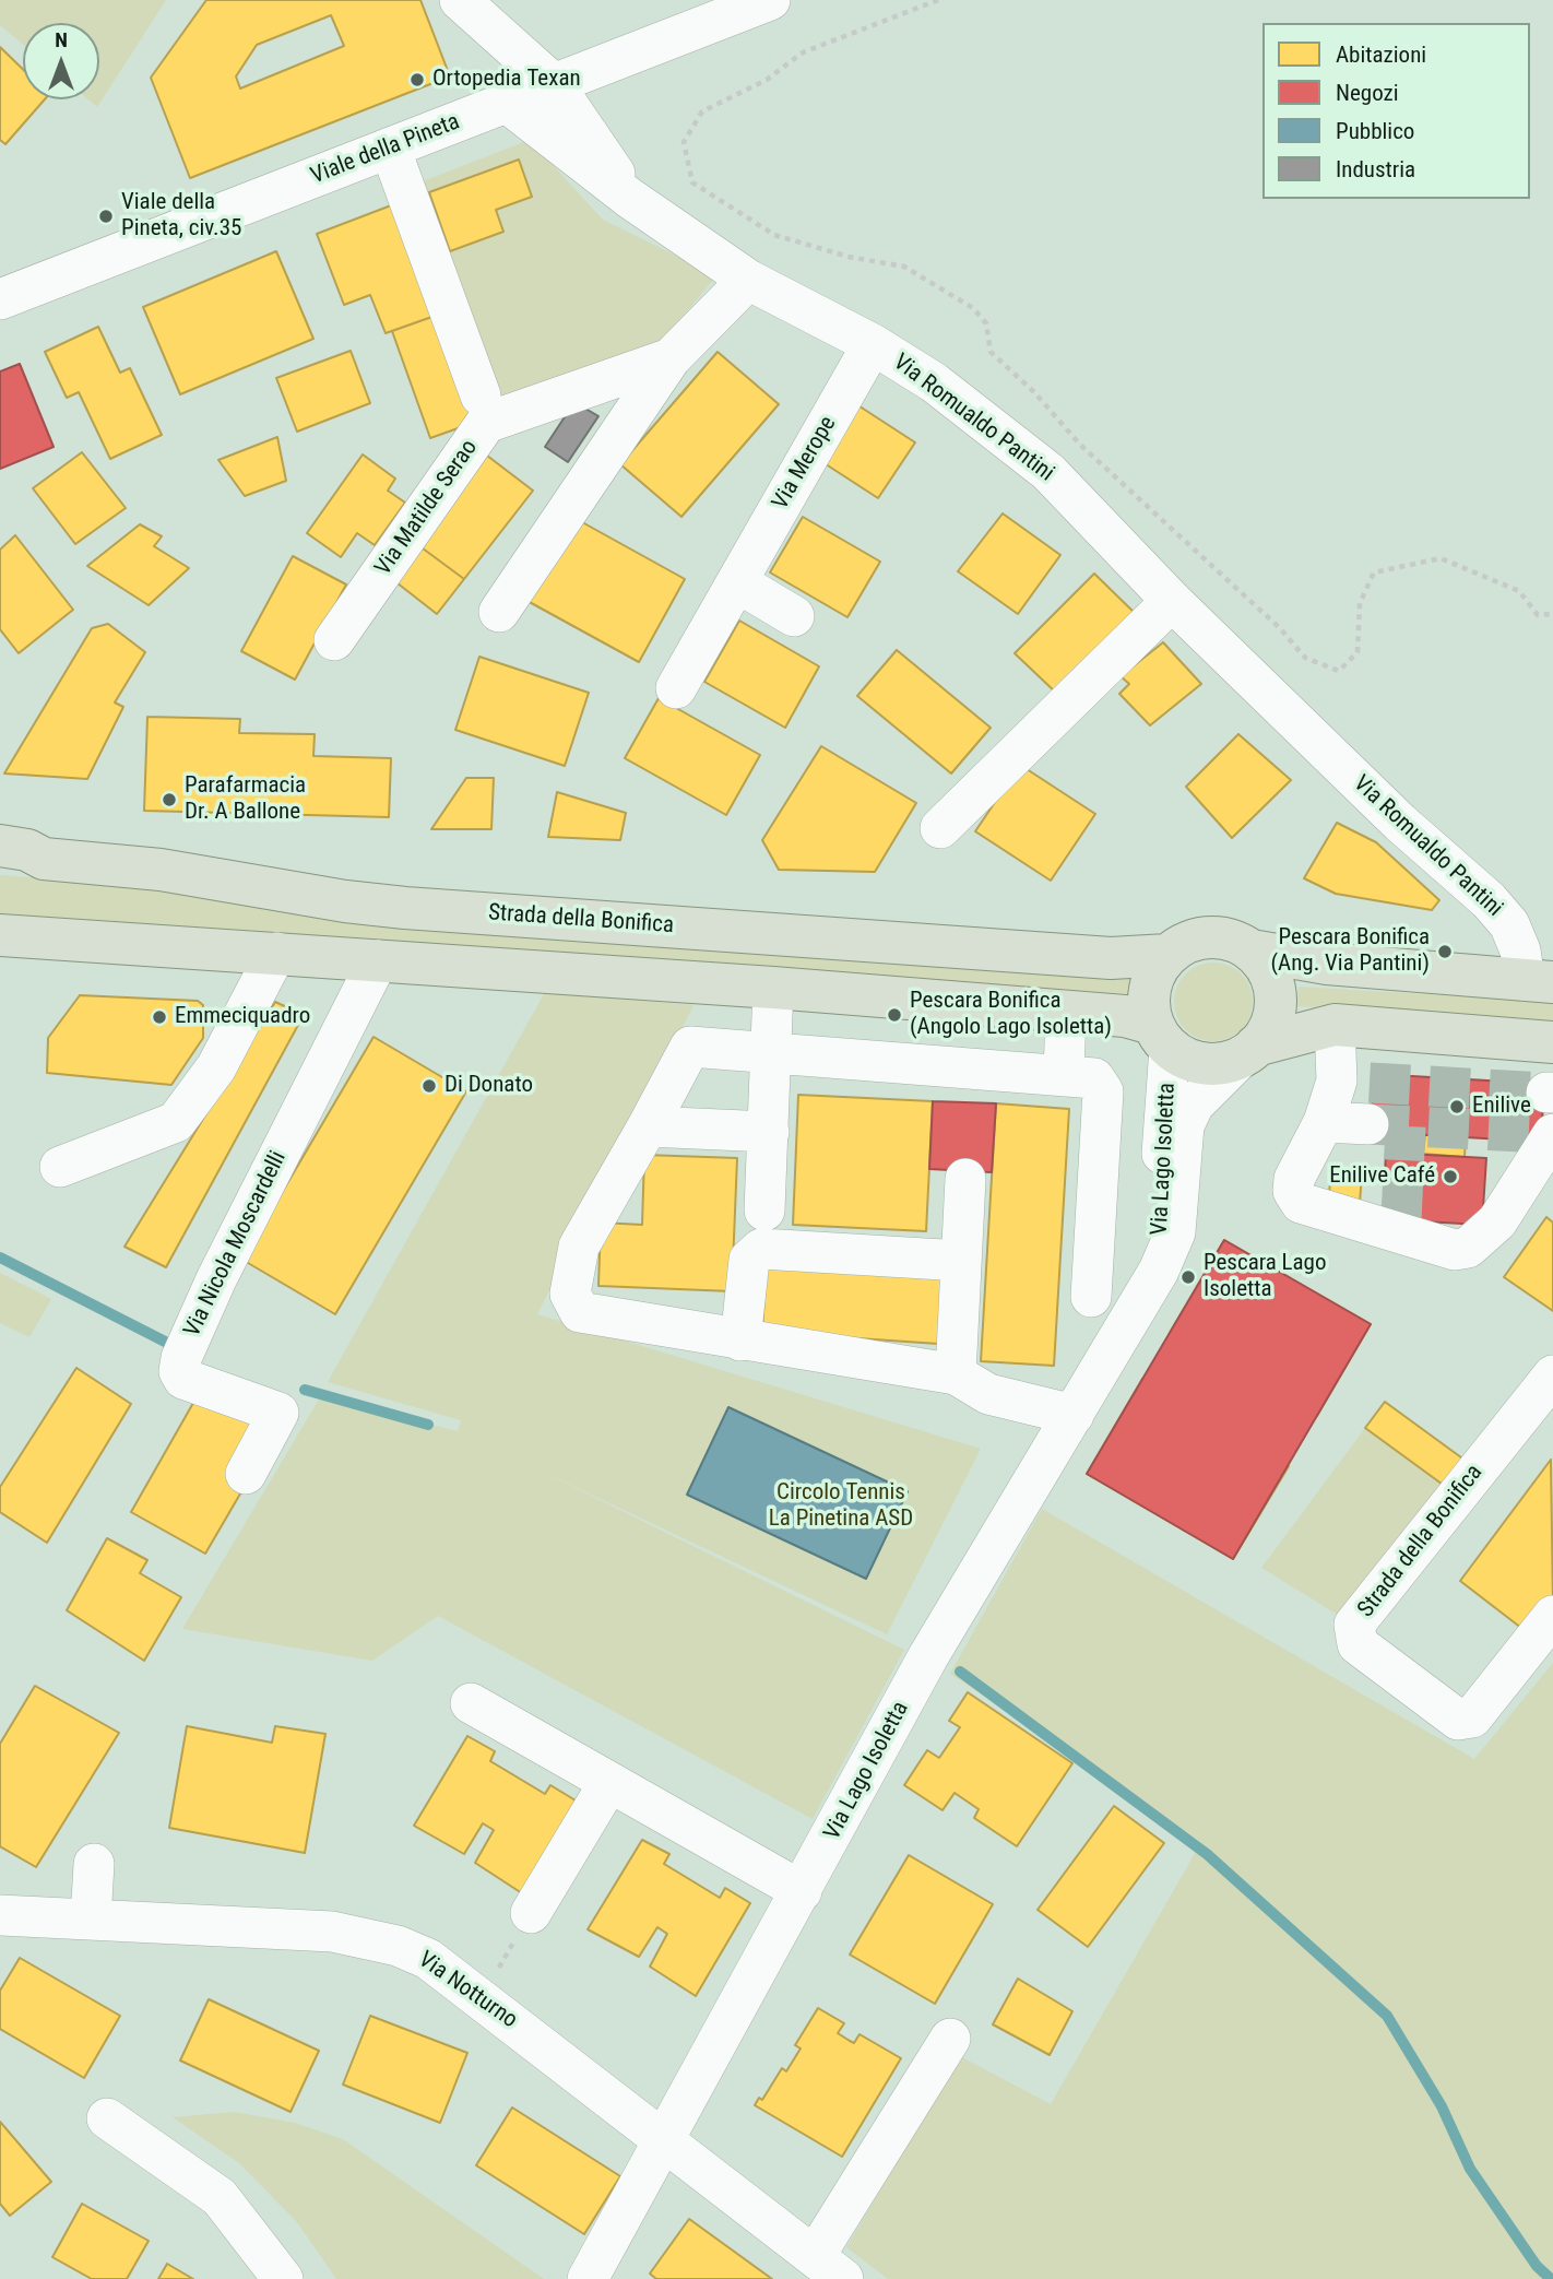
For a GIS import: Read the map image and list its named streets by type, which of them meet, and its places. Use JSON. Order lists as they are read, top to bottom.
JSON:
{
  "streets": {
    "main road": ["Strada della Bonifica"],
    "street": [
      "Viale della Pineta",
      "Via Romualdo Pantini",
      "Via Merope",
      "Via Matilde Serao",
      "Via Lago Isoletta",
      "Via Nicola Moscardelli",
      "Via Notturno"
    ]
  },
  "crossings": [
    ["Viale della Pineta", "Via Romualdo Pantini"],
    ["Via Romualdo Pantini", "Via Merope"],
    ["Via Romualdo Pantini", "Via Matilde Serao"],
    ["Strada della Bonifica", "Via Lago Isoletta"],
    ["Via Lago Isoletta", "Via Notturno"]
  ],
  "parks": ["Circolo Tennis La Pinetina ASD"],
  "places": [
    "Ortopedia Texan",
    "Viale della Pineta, civ.35",
    "Parafarmacia Dr. A Ballone",
    "Pescara Bonifica (Ang. Via Pantini)",
    "Pescara Bonifica (Angolo Lago Isoletta)",
    "Emmeciquadro",
    "Di Donato",
    "Enilive",
    "Enilive Café",
    "Pescara Lago Isoletta"
  ],
  "legend": [
    "Abitazioni",
    "Negozi",
    "Pubblico",
    "Industria"
  ],
  "north": "top"
}
